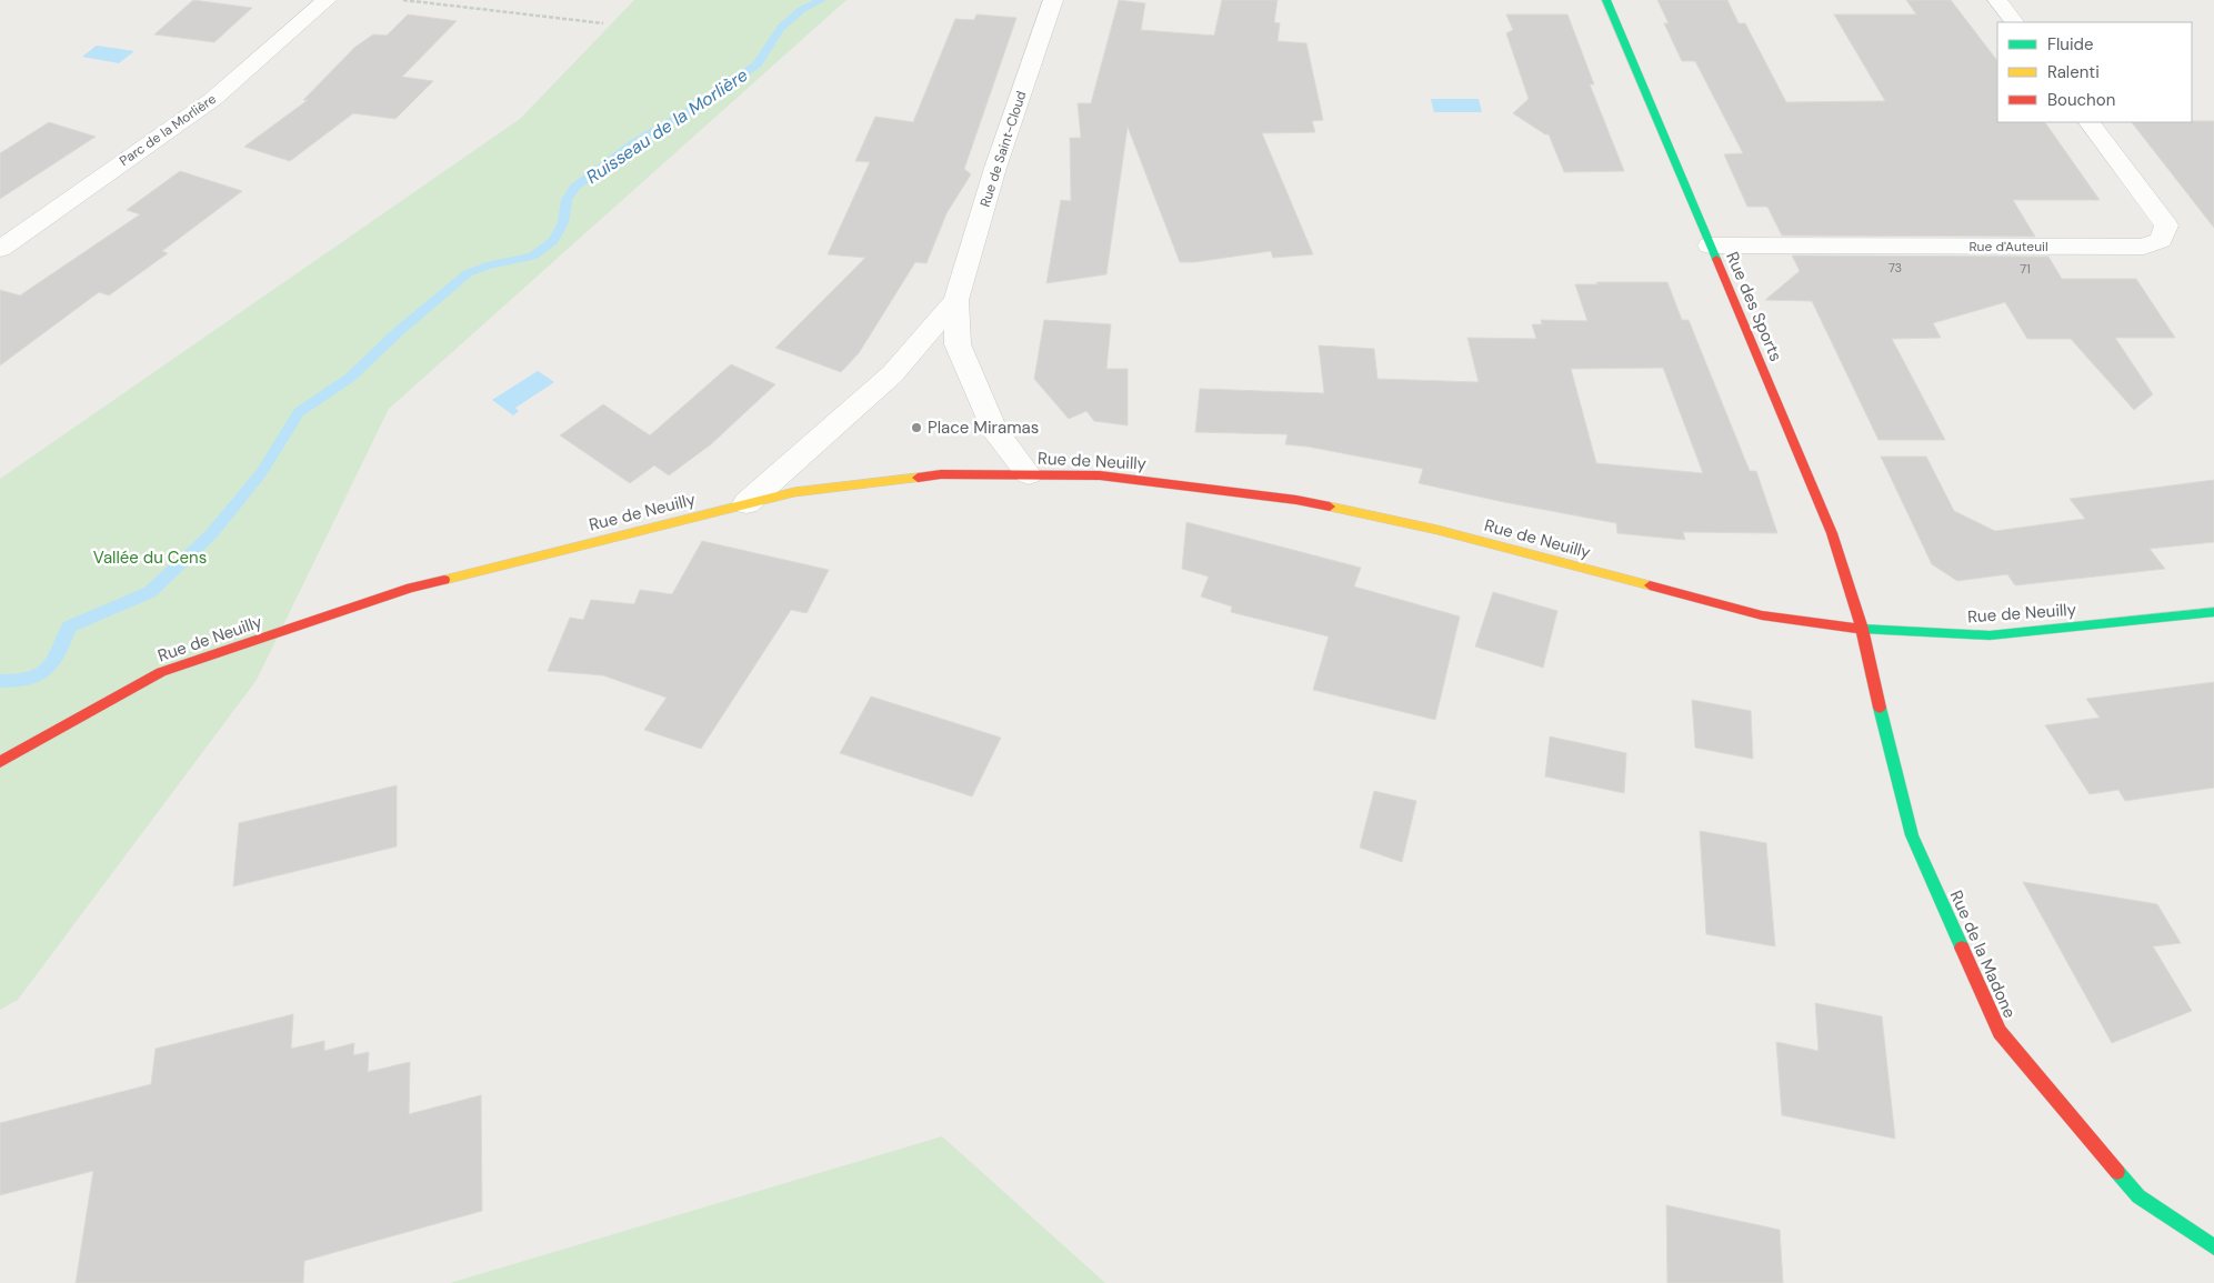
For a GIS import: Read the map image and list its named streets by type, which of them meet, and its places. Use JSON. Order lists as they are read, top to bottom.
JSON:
{
  "streets": {
    "street": [
      "Parc de la Morlière",
      "Rue de Saint-Cloud",
      "Rue d'Auteuil",
      "Rue des Sports",
      "Rue de Neuilly",
      "Rue de la Madone"
    ]
  },
  "crossings": [
    ["Rue de Saint-Cloud", "Rue de Neuilly"],
    ["Rue d'Auteuil", "Rue des Sports"],
    ["Rue des Sports", "Rue de Neuilly"],
    ["Rue des Sports", "Rue de la Madone"],
    ["Rue de Neuilly", "Rue de la Madone"]
  ],
  "water": ["Ruisseau de la Morlière"],
  "parks": ["Vallée du Cens"],
  "places": ["Place Miramas"],
  "house_numbers": ["73", "71"],
  "legend": ["Fluide", "Ralenti", "Bouchon"]
}
